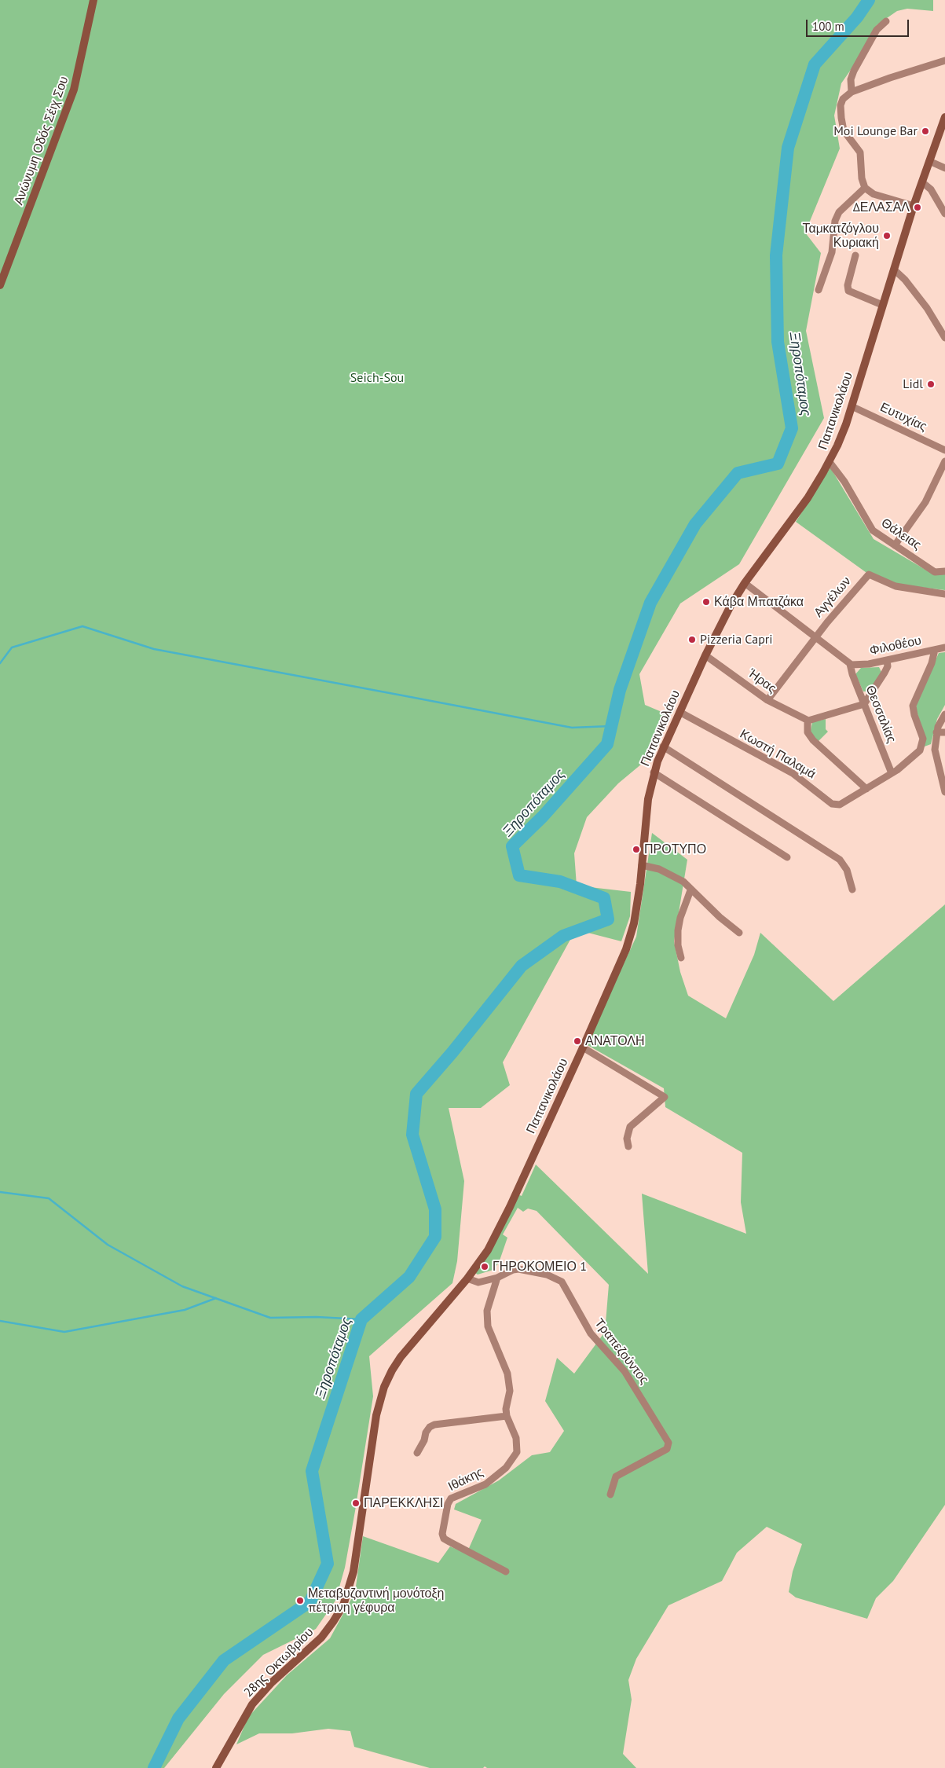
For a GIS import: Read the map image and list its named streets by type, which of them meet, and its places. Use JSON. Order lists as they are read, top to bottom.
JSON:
{
  "streets": {
    "main road": ["Ανώνυμη Οδός Σέιχ Σου", "Παπανικολάου", "28ης Οκτωβρίου"],
    "street": [
      "Ευτυχίας",
      "Θάλειας",
      "Αγγέλων",
      "Φιλοθέου",
      "Ήρας",
      "Θεσσαλίας",
      "Κωστή Παλαμά",
      "Τραπεζούντος",
      "Ιθάκης"
    ]
  },
  "crossings": [
    ["Παπανικολάου", "Ευτυχίας"],
    ["Παπανικολάου", "Θάλειας"],
    ["Παπανικολάου", "Ήρας"],
    ["Παπανικολάου", "Κωστή Παλαμά"],
    ["Παπανικολάου", "28ης Οκτωβρίου"],
    ["Αγγέλων", "Ήρας"],
    ["Φιλοθέου", "Θεσσαλίας"],
    ["Φιλοθέου", "Κωστή Παλαμά"],
    ["Θεσσαλίας", "Κωστή Παλαμά"],
    ["Τραπεζούντος", "Ιθάκης"]
  ],
  "water": ["Ξηροπόταμος"],
  "parks": ["Seich-Sou"],
  "places": [
    "Moi Lounge Bar",
    "ΔΕΛΑΣΑΛ",
    "Ταμκατζόγλου Κυριακή",
    "Lidl",
    "Κάβα Μπατζάκα",
    "Pizzeria Capri",
    "ΠΡΟΤΥΠΟ",
    "ΑΝΑΤΟΛΗ",
    "ΓΗΡΟΚΟΜΕΙΟ 1",
    "ΠΑΡΕΚΚΛΗΣΙ",
    "Μεταβυζαντινή μονότοξη πέτρινη γέφυρα"
  ],
  "scale_bar": "100 m"
}
